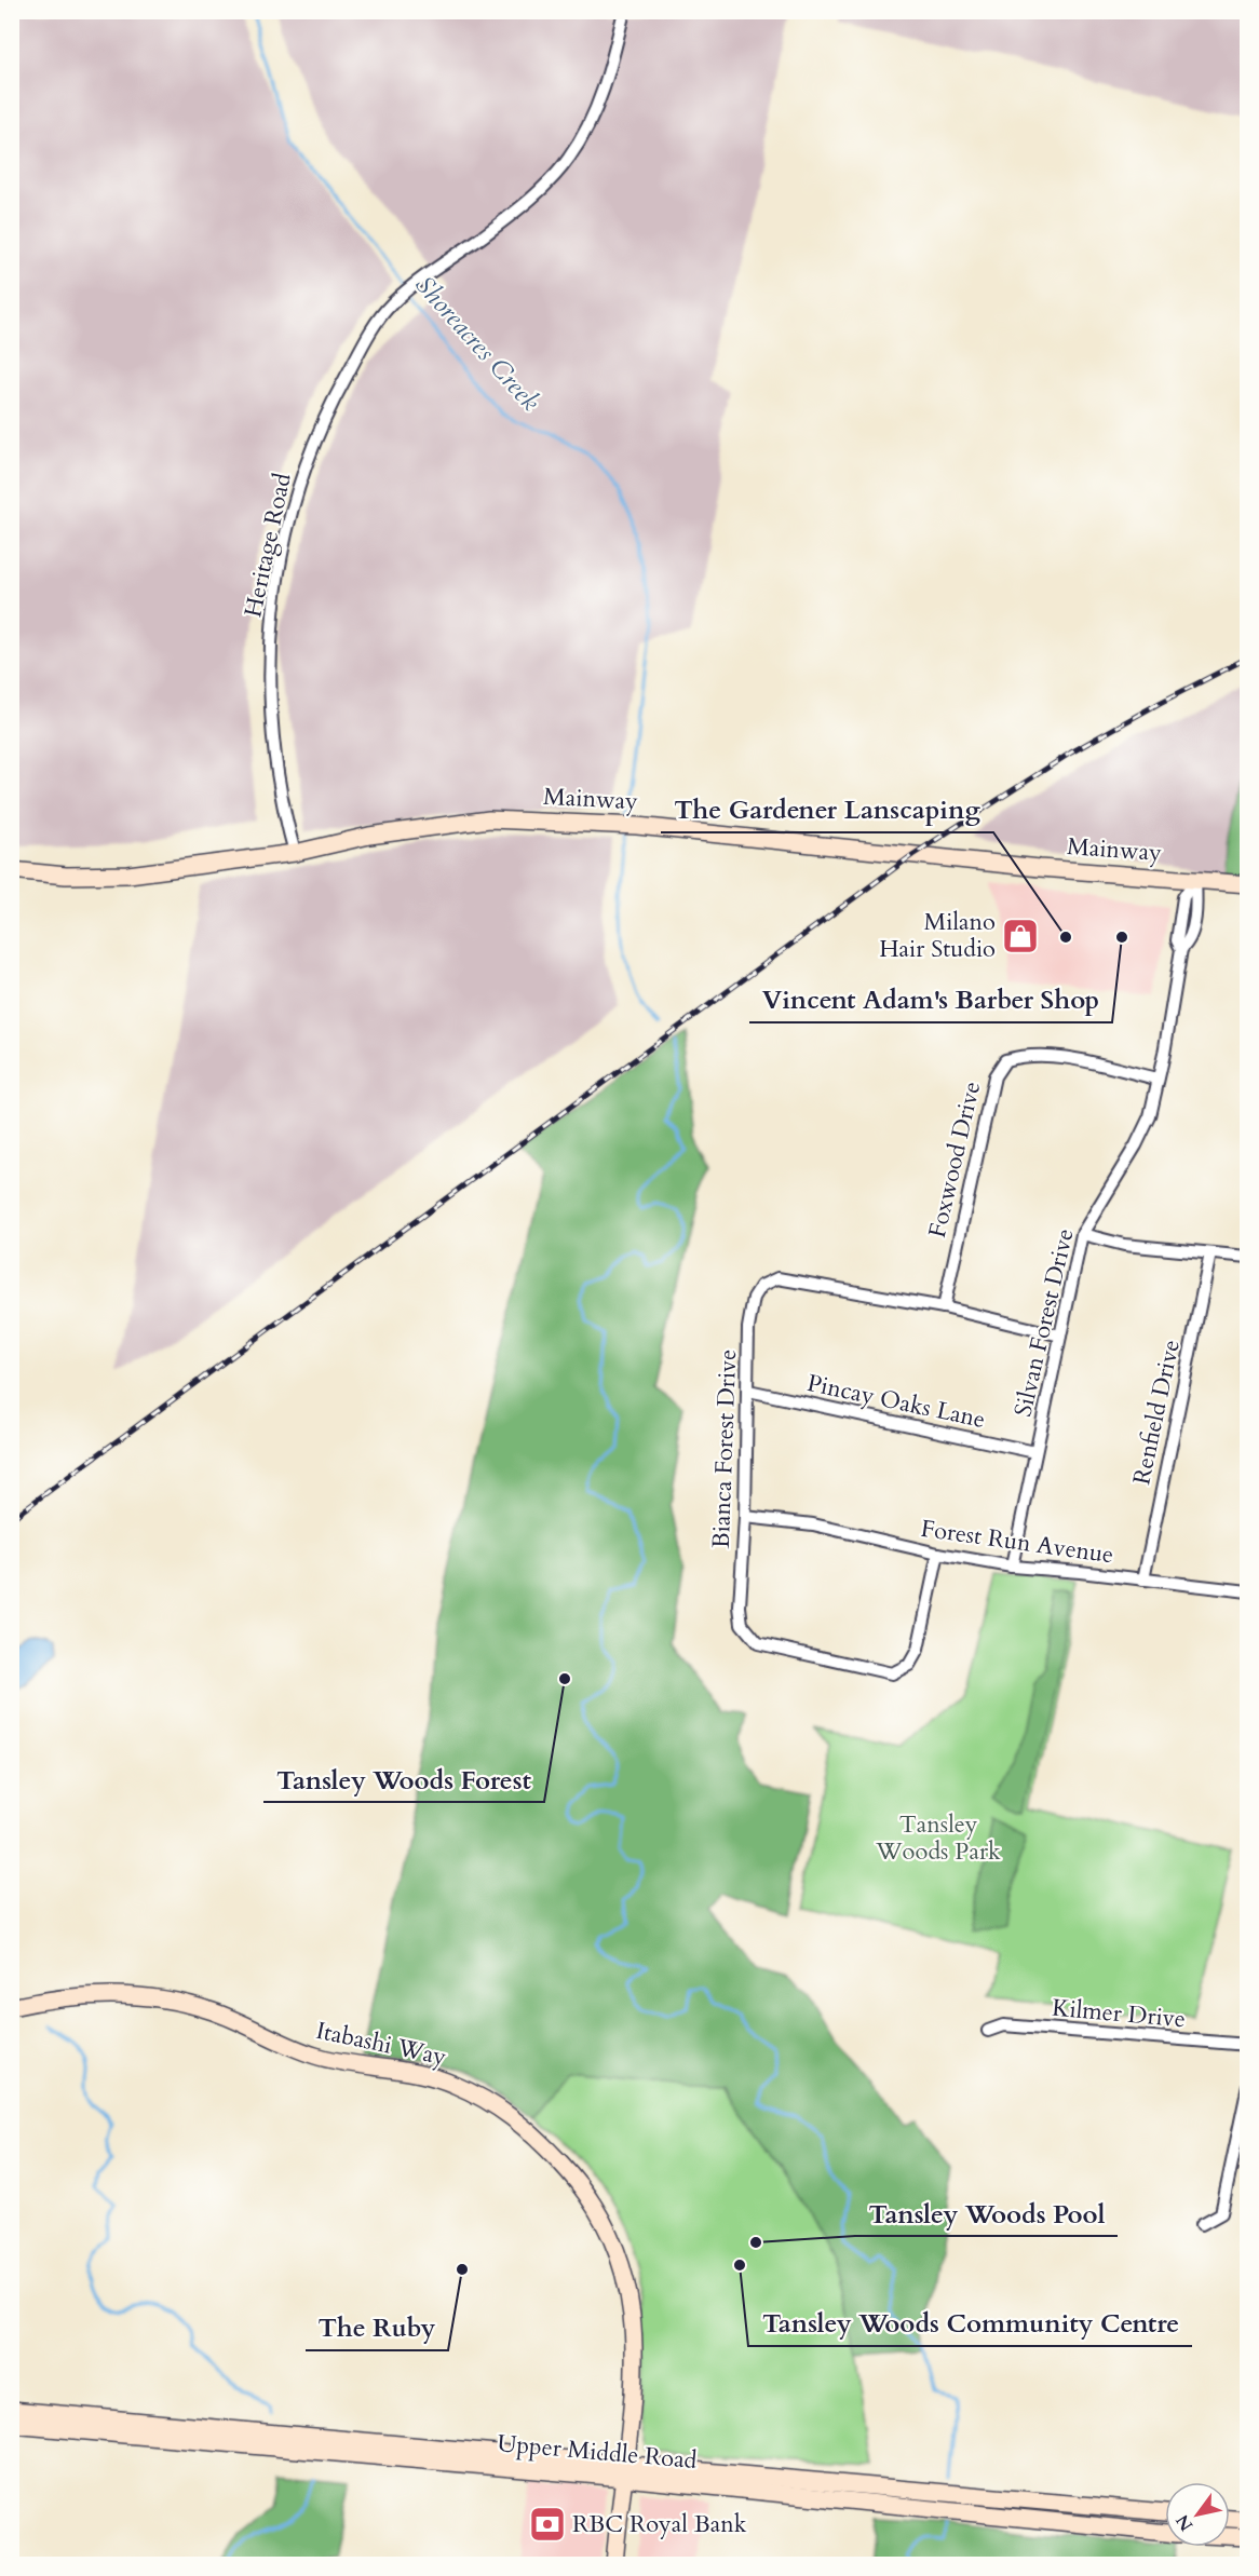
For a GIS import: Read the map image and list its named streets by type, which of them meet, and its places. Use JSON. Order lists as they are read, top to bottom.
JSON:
{
  "streets": {
    "main road": ["Mainway", "Itabashi Way", "Upper Middle Road"],
    "street": [
      "Heritage Road",
      "Foxwood Drive",
      "Silvan Forest Drive",
      "Pincay Oaks Lane",
      "Renfield Drive",
      "Bianca Forest Drive",
      "Forest Run Avenue",
      "Kilmer Drive"
    ]
  },
  "crossings": [
    ["Heritage Road", "Mainway"],
    ["Mainway", "Silvan Forest Drive"],
    ["Foxwood Drive", "Silvan Forest Drive"],
    ["Foxwood Drive", "Bianca Forest Drive"],
    ["Silvan Forest Drive", "Pincay Oaks Lane"],
    ["Silvan Forest Drive", "Bianca Forest Drive"],
    ["Silvan Forest Drive", "Forest Run Avenue"],
    ["Pincay Oaks Lane", "Bianca Forest Drive"],
    ["Renfield Drive", "Forest Run Avenue"],
    ["Bianca Forest Drive", "Forest Run Avenue"],
    ["Itabashi Way", "Upper Middle Road"]
  ],
  "water": ["Shoreacres Creek"],
  "parks": ["Tansley Woods Park"],
  "places": {
    "shop": ["Milano Hair Studio"],
    "other": [
      "The Gardener Lanscaping",
      "Vincent Adam's Barber Shop",
      "Tansley Woods Forest",
      "Tansley Woods Pool",
      "Tansley Woods Community Centre",
      "The Ruby"
    ],
    "bank": ["RBC Royal Bank"]
  },
  "north": "bottom left"
}
